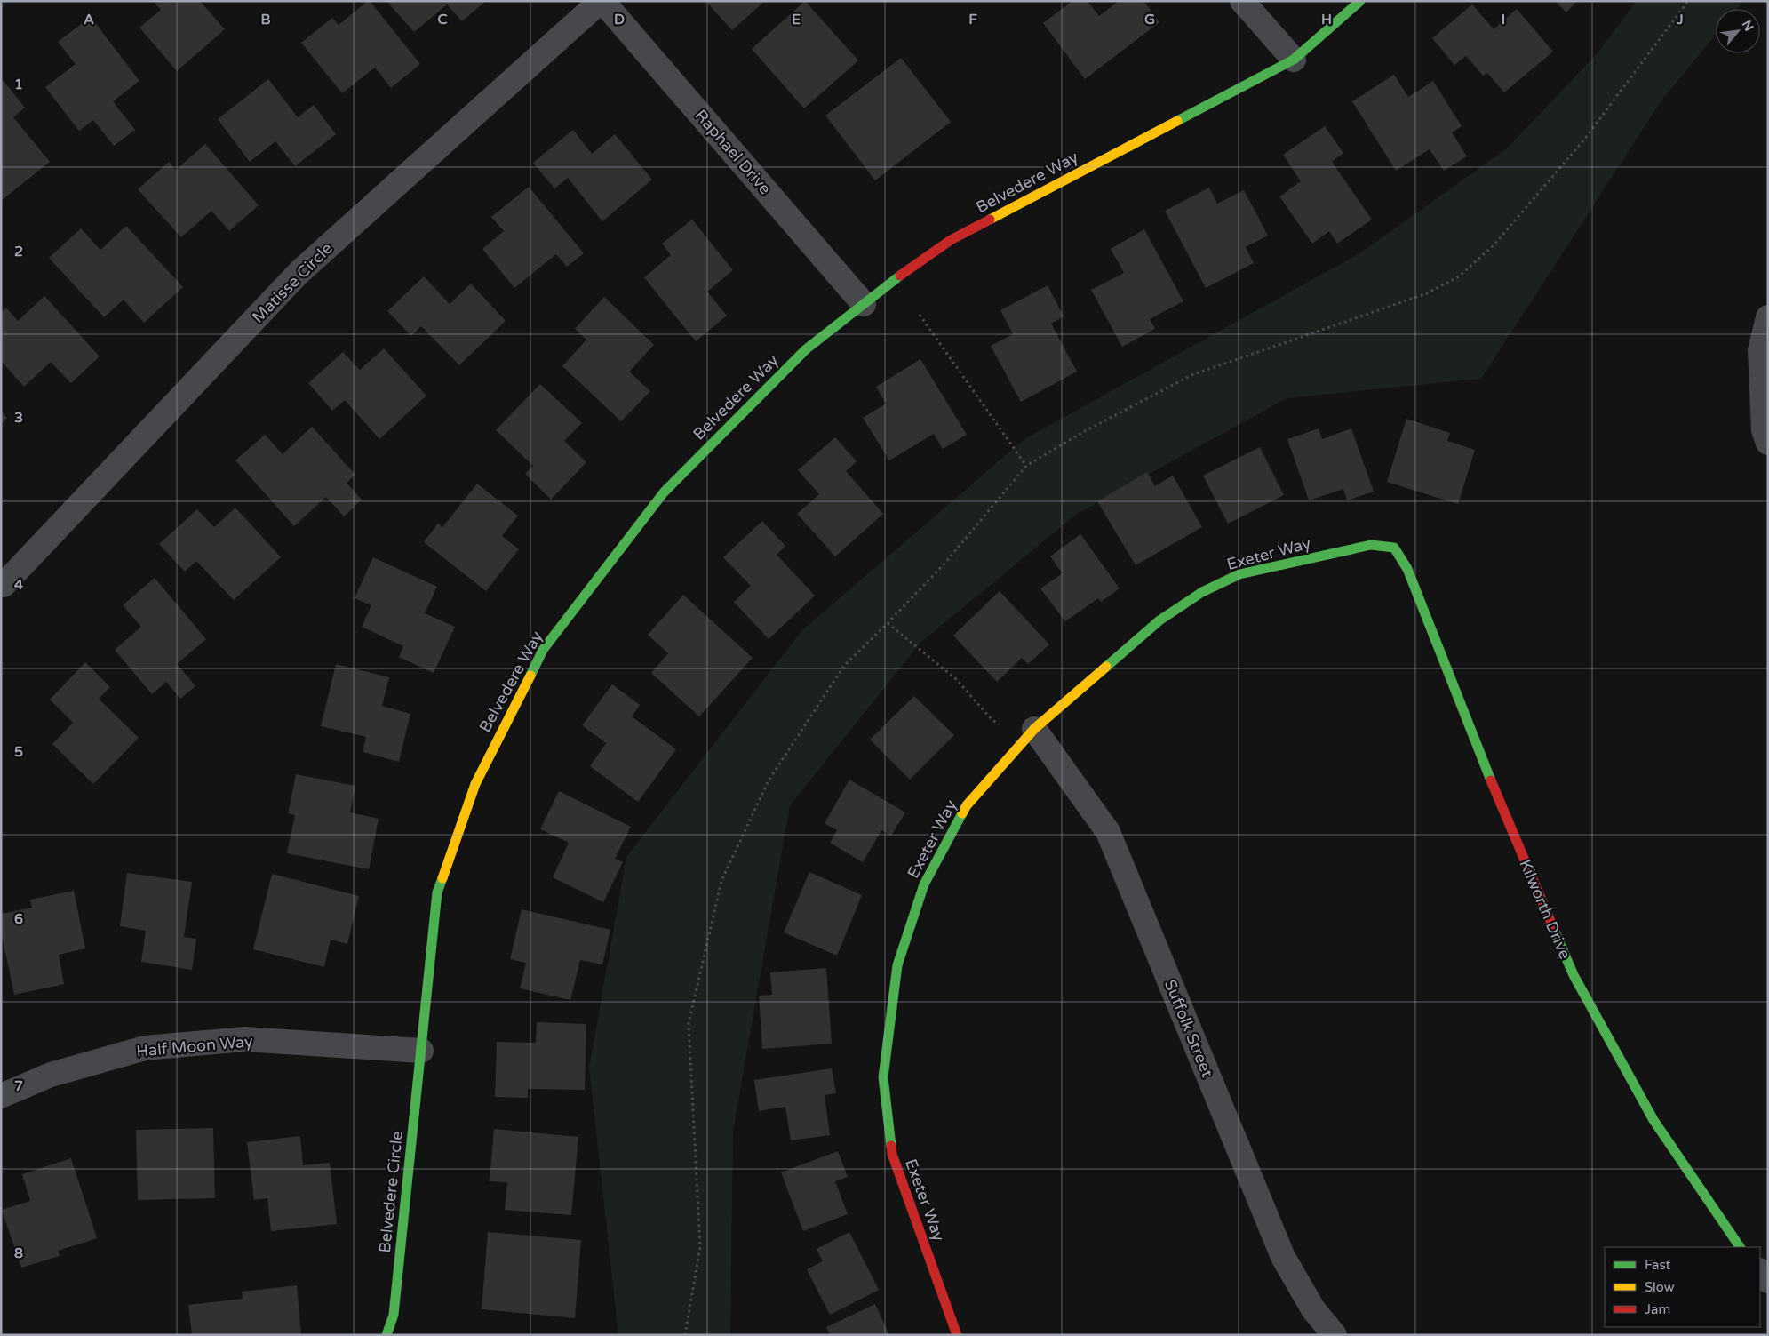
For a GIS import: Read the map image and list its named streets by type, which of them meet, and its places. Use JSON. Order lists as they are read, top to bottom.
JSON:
{
  "streets": {
    "street": [
      "Raphael Drive",
      "Belvedere Way",
      "Matisse Circle",
      "Exeter Way",
      "Kilworth Drive",
      "Suffolk Street",
      "Half Moon Way",
      "Belvedere Circle"
    ]
  },
  "crossings": [
    ["Raphael Drive", "Belvedere Way"],
    ["Raphael Drive", "Matisse Circle"],
    ["Belvedere Way", "Half Moon Way"],
    ["Belvedere Way", "Belvedere Circle"],
    ["Exeter Way", "Kilworth Drive"],
    ["Exeter Way", "Suffolk Street"],
    ["Half Moon Way", "Belvedere Circle"]
  ],
  "legend": ["Fast", "Slow", "Jam"],
  "north": "top right",
  "grid": {
    "columns": [
      "A",
      "B",
      "C",
      "D",
      "E",
      "F",
      "G",
      "H",
      "I",
      "J"
    ],
    "rows": [
      "1",
      "2",
      "3",
      "4",
      "5",
      "6",
      "7",
      "8"
    ]
  }
}
